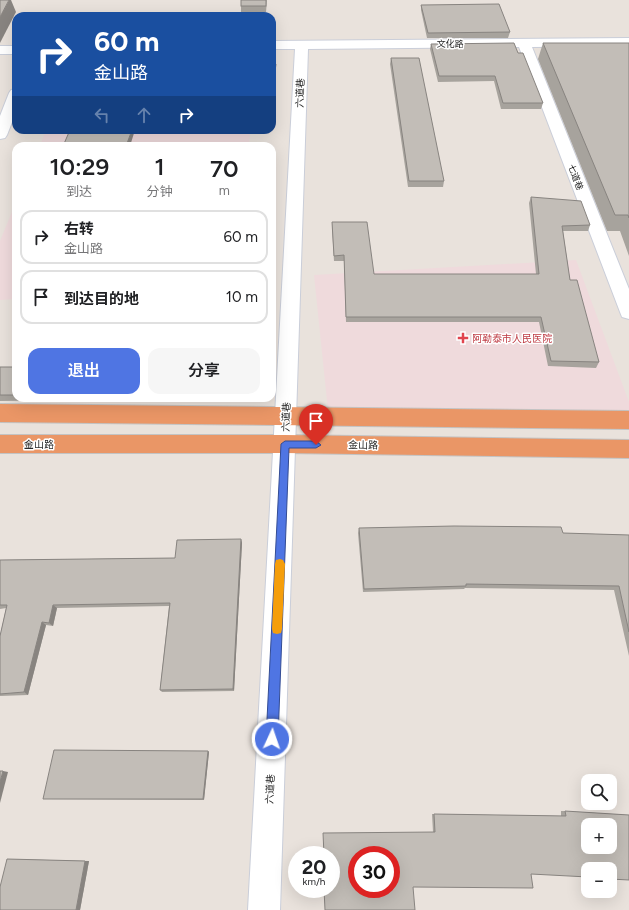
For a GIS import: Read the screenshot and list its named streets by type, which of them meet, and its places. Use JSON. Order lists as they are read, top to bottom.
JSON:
{
  "streets": {
    "highway": ["金山路"],
    "street": ["文化路", "六道巷", "七道巷"]
  },
  "crossings": [
    ["文化路", "六道巷"],
    ["文化路", "七道巷"],
    ["六道巷", "金山路"]
  ],
  "places": {
    "health": ["阿勒泰市人民医院"]
  },
  "page": {
    "turn": ["60 m", "金山路"],
    "eta": [
      "10:29",
      "到达",
      "1",
      "分钟",
      "70",
      "m"
    ],
    "list": [
      {
        "name": "右转",
        "note": "金山路",
        "value": "60 m"
      },
      {
        "name": "到达目的地",
        "value": "10 m"
      }
    ],
    "buttons": ["退出", "分享"],
    "map_buttons": ["+", "−"],
    "speed": "20 km/h",
    "limit": "30"
  }
}
